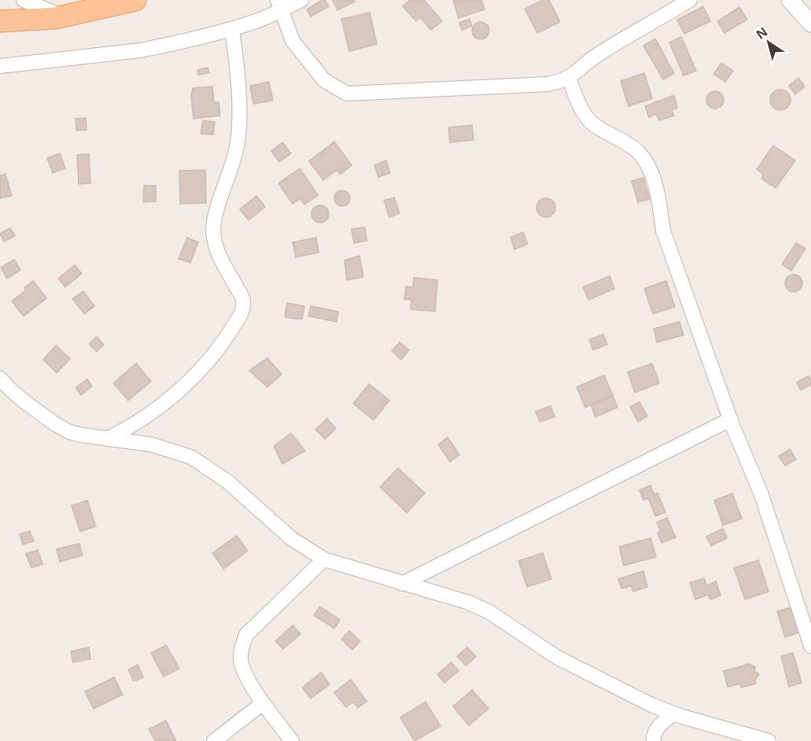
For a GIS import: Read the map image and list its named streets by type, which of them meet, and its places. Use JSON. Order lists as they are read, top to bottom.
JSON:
{
  "north": "top left"
}
